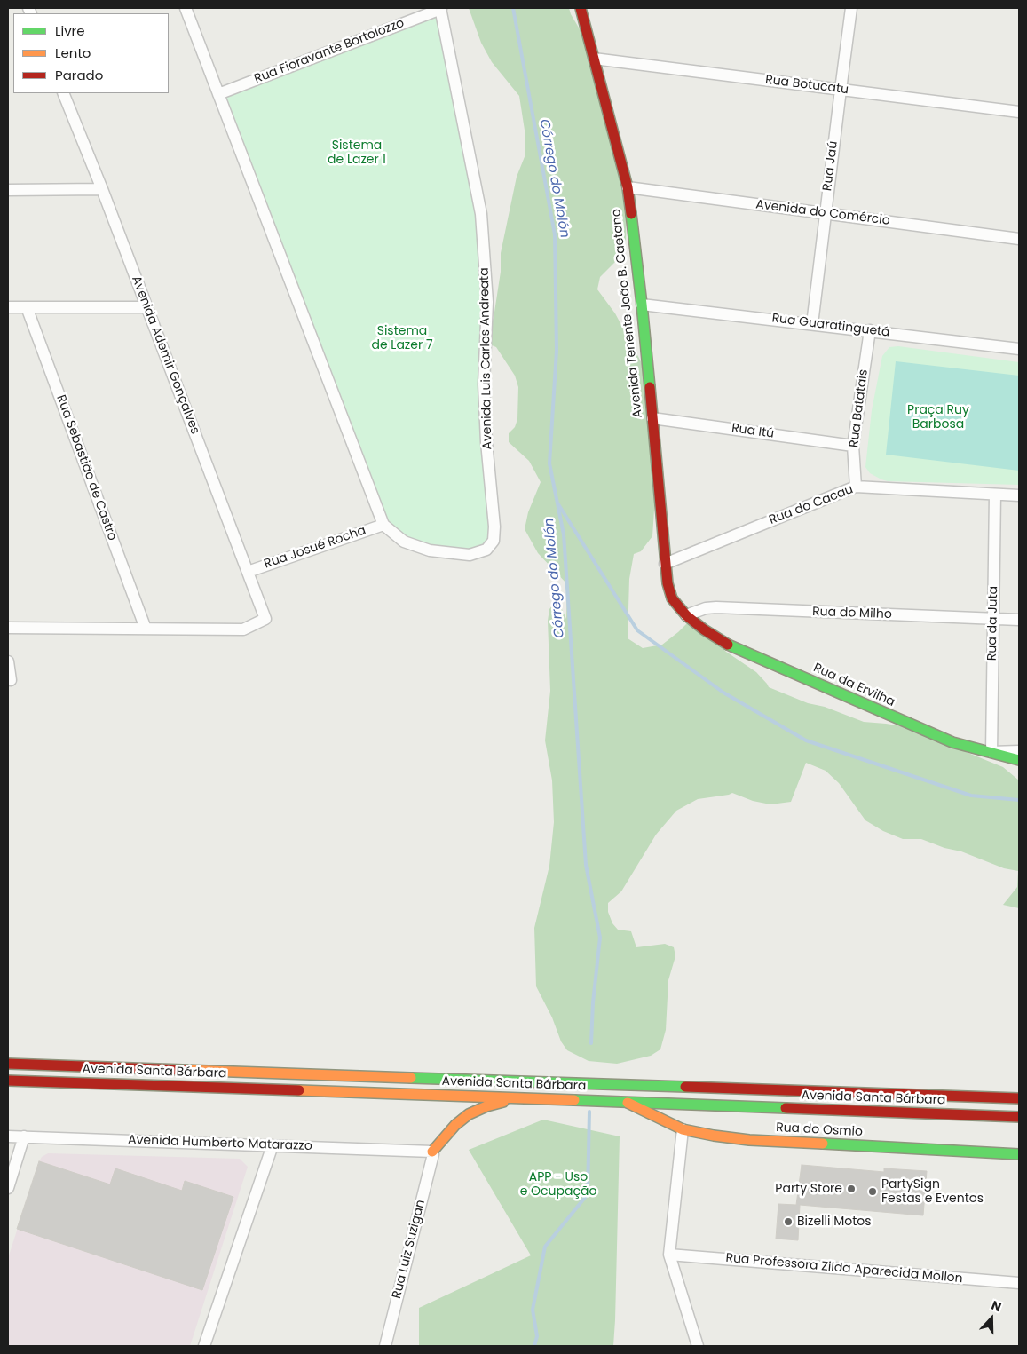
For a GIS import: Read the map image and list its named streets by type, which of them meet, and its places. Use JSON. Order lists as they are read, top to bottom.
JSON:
{
  "streets": {
    "main road": [
      "Avenida Tenente João B. Caetano",
      "Rua da Ervilha",
      "Avenida Santa Bárbara",
      "Rua do Osmio"
    ],
    "street": [
      "Rua Fioravante Bortolozzo",
      "Rua Botucatu",
      "Rua Jaú",
      "Avenida do Comércio",
      "Rua Guaratinguetá",
      "Avenida Ademir Gonçalves",
      "Avenida Luis Carlos Andreata",
      "Rua Batatais",
      "Rua Itú",
      "Rua Sebastião de Castro",
      "Rua do Cacau",
      "Rua Josué Rocha",
      "Rua do Milho",
      "Rua da Juta",
      "Avenida Humberto Matarazzo",
      "Rua Luiz Suzigan",
      "Rua Professora Zilda Aparecida Mollon"
    ]
  },
  "crossings": [
    ["Rua Fioravante Bortolozzo", "Avenida Luis Carlos Andreata"],
    ["Rua Botucatu", "Rua Jaú"],
    ["Rua Botucatu", "Avenida Tenente João B. Caetano"],
    ["Rua Jaú", "Avenida do Comércio"],
    ["Rua Jaú", "Rua Guaratinguetá"],
    ["Avenida do Comércio", "Avenida Tenente João B. Caetano"],
    ["Avenida Tenente João B. Caetano", "Rua Guaratinguetá"],
    ["Avenida Tenente João B. Caetano", "Rua Itú"],
    ["Avenida Tenente João B. Caetano", "Rua do Cacau"],
    ["Avenida Tenente João B. Caetano", "Rua do Milho"],
    ["Avenida Tenente João B. Caetano", "Rua da Ervilha"],
    ["Rua Guaratinguetá", "Rua Batatais"],
    ["Avenida Ademir Gonçalves", "Rua Sebastião de Castro"],
    ["Avenida Ademir Gonçalves", "Rua Josué Rocha"],
    ["Avenida Luis Carlos Andreata", "Rua Josué Rocha"],
    ["Rua Batatais", "Rua Itú"],
    ["Rua Batatais", "Rua do Cacau"],
    ["Rua do Cacau", "Rua da Juta"],
    ["Rua do Milho", "Rua da Juta"],
    ["Rua do Milho", "Rua da Ervilha"],
    ["Rua da Juta", "Rua da Ervilha"],
    ["Avenida Santa Bárbara", "Rua do Osmio"],
    ["Avenida Humberto Matarazzo", "Rua Luiz Suzigan"]
  ],
  "water": ["Córrego do Molón"],
  "parks": [
    "Sistema de Lazer 1",
    "Sistema de Lazer 7",
    "Praça Ruy Barbosa",
    "APP - Uso e Ocupação"
  ],
  "places": ["Party Store", "PartySign Festas e Eventos", "Bizelli Motos"],
  "legend": ["Livre", "Lento", "Parado"],
  "north": "top"
}
